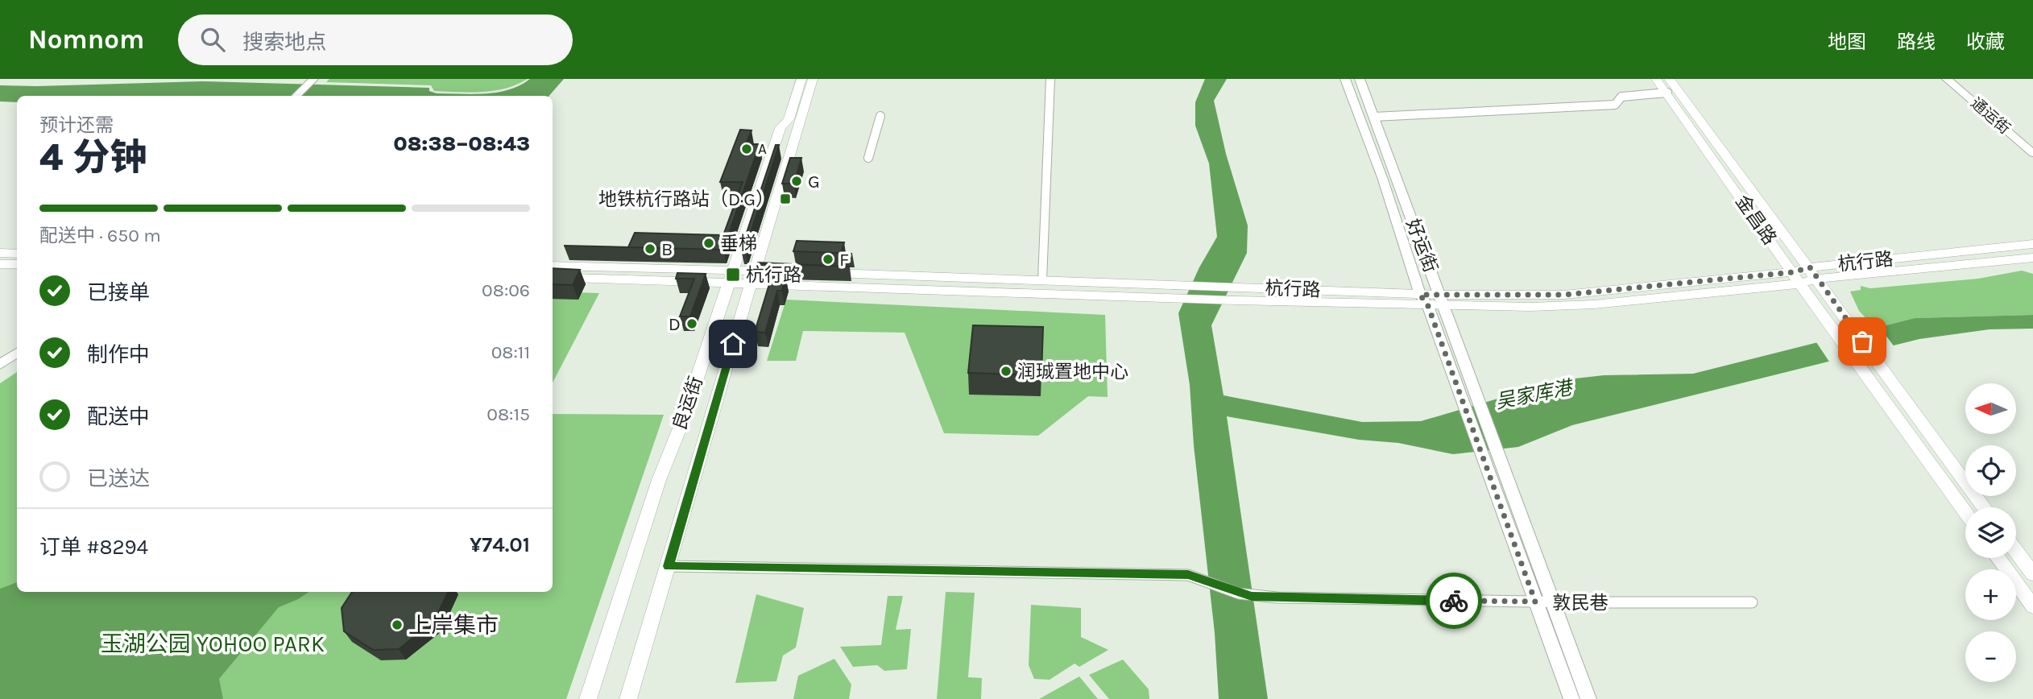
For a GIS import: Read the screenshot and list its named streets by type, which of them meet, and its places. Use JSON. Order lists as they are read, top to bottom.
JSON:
{
  "streets": {
    "main road": ["金昌路", "杭行路", "良运街"],
    "street": ["通运街", "好运街", "敦民巷"]
  },
  "crossings": [
    ["金昌路", "杭行路"],
    ["好运街", "杭行路"],
    ["好运街", "敦民巷"],
    ["杭行路", "良运街"],
    ["良运街", "敦民巷"]
  ],
  "water": ["吴家库港"],
  "parks": ["玉湖公园 YOHOO PARK"],
  "places": {
    "other": [
      "A",
      "G",
      "垂梯",
      "B",
      "F",
      "D",
      "润珹置地中心",
      "上岸集市"
    ],
    "transit": ["地铁杭行路站（D·G）", "杭行路"]
  },
  "north": "left",
  "page": {
    "header": "Nomnom",
    "search": "搜索地点",
    "nav": ["地图", "路线", "收藏"],
    "heading": ["4 分钟", "预计还需", "08:38–08:43"],
    "panel": ["订单 #8294", "¥74.01"],
    "bar": "配送中 · 650 m",
    "list": [
      ["已接单", "08:06"],
      ["制作中", "08:11"],
      ["配送中", "08:15"],
      "已送达"
    ],
    "map_buttons": ["+", "−"]
  }
}
